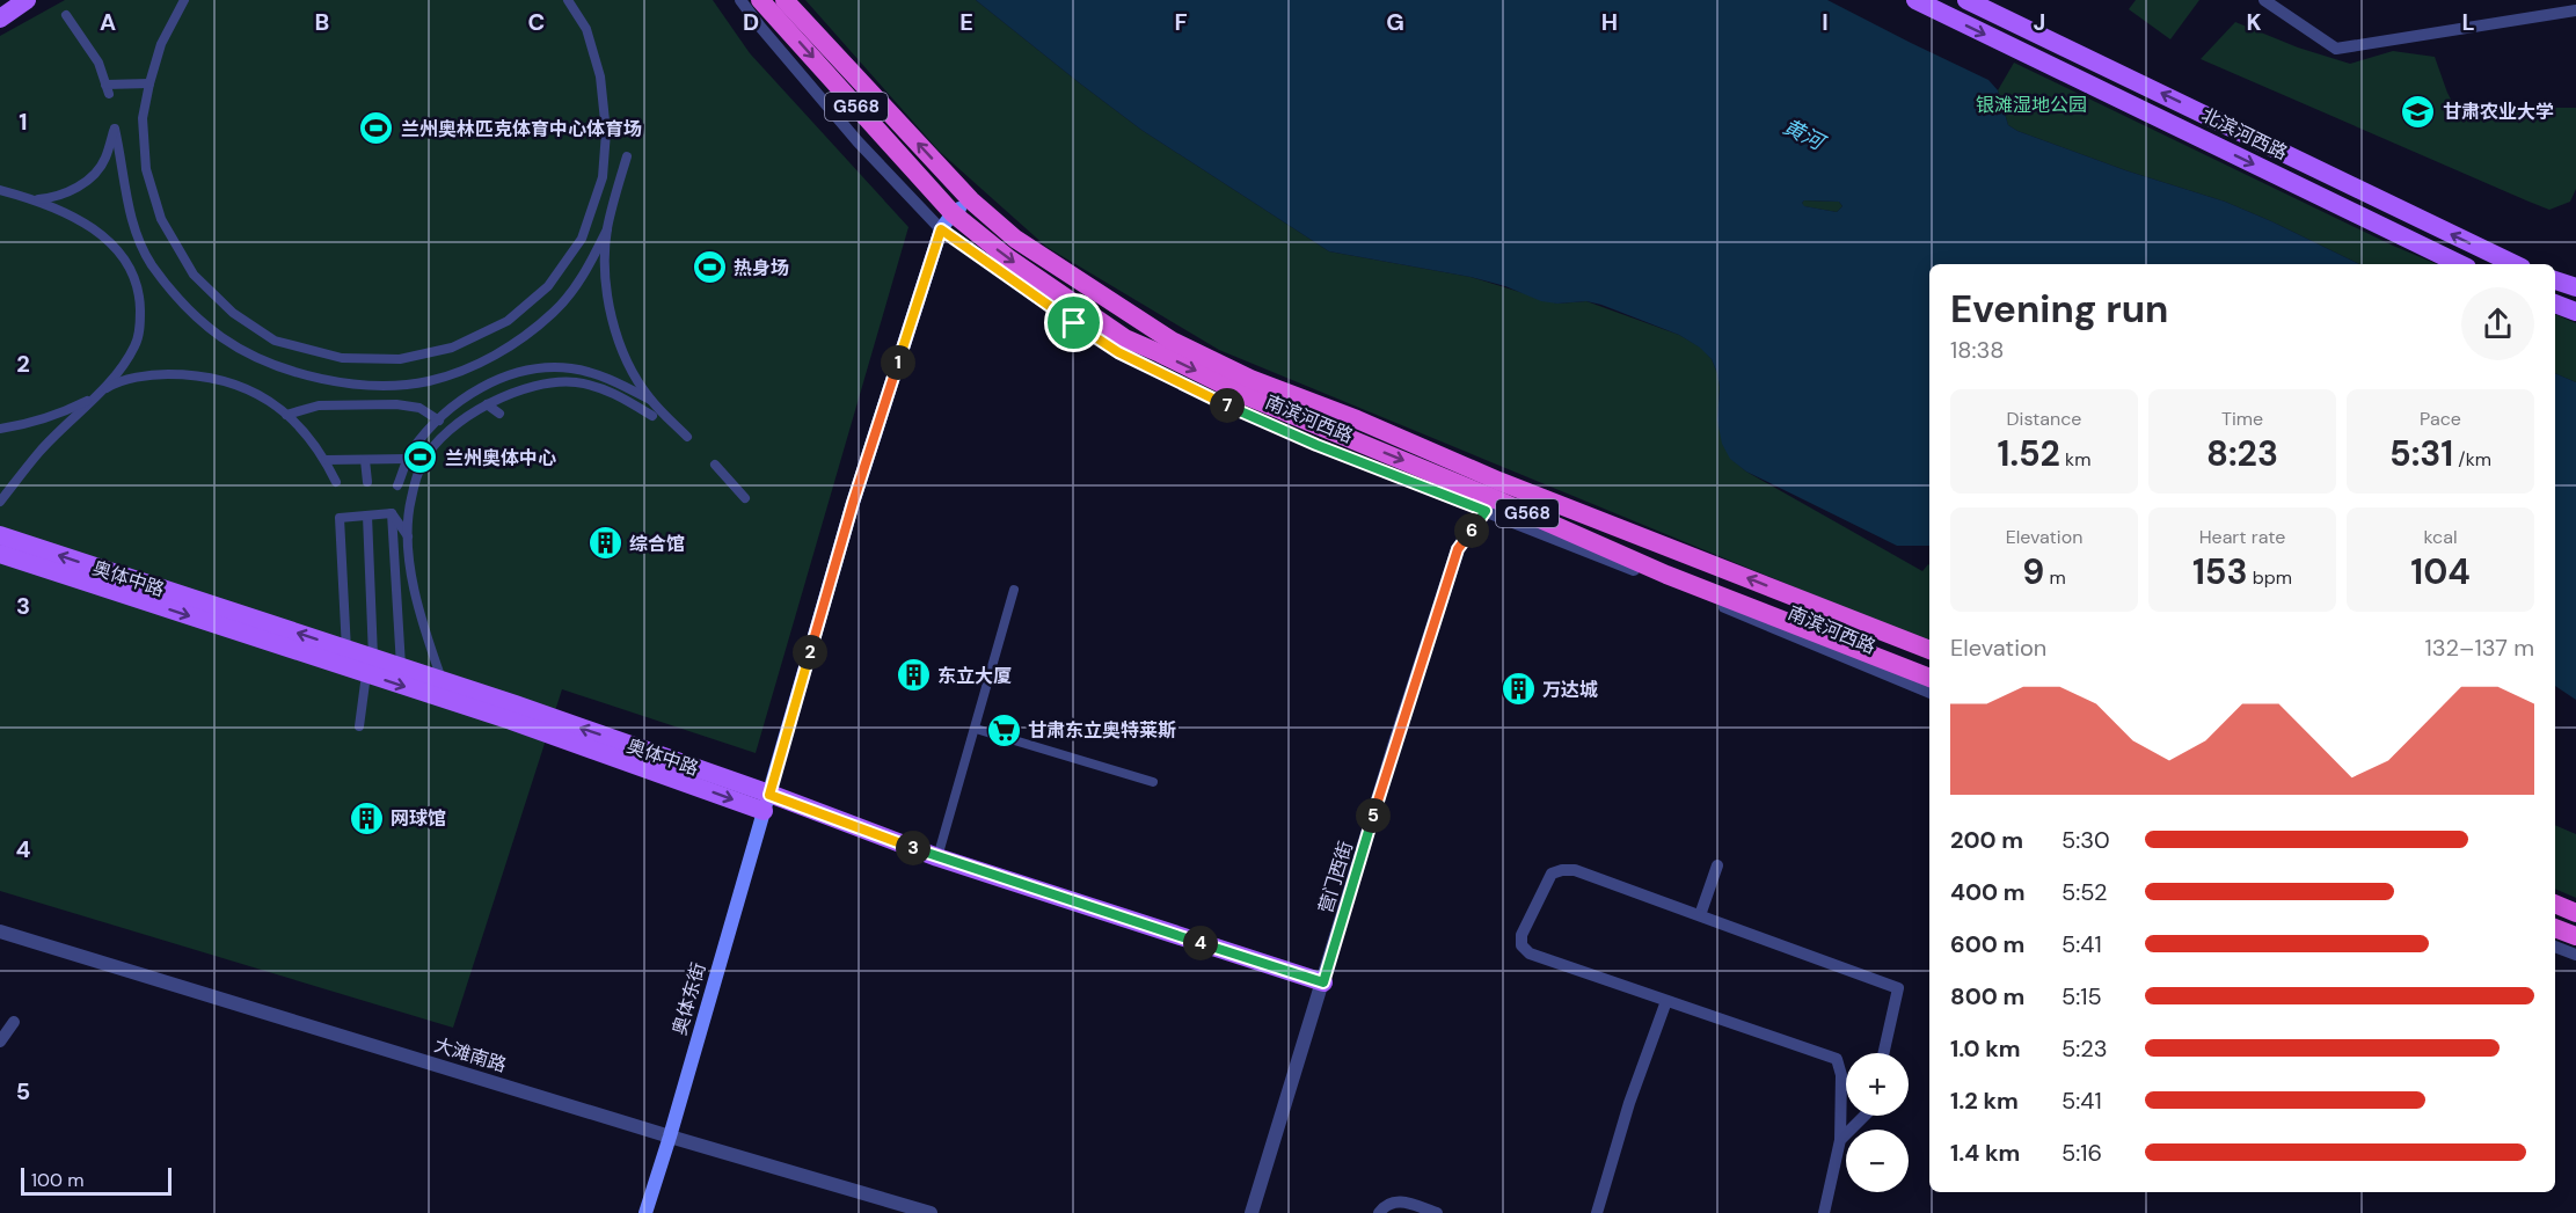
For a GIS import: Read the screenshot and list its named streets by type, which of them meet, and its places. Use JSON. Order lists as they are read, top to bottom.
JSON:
{
  "streets": {
    "highway": ["G568", "南滨河西路"],
    "main road": ["北滨河西路", "奥体中路", "奥体东街"],
    "street": ["营门西街", "大滩南路"]
  },
  "crossings": [
    ["南滨河西路", "营门西街"],
    ["南滨河西路", "奥体东街"],
    ["奥体中路", "营门西街"],
    ["奥体中路", "奥体东街"],
    ["奥体东街", "大滩南路"]
  ],
  "water": ["黄河"],
  "parks": ["银滩湿地公园"],
  "places": {
    "school or university": ["甘肃农业大学"],
    "sports": ["兰州奥林匹克体育中心体育场", "热身场", "兰州奥体中心"],
    "building": [
      "综合馆",
      "东立大厦",
      "万达城",
      "网球馆"
    ],
    "supermarket": ["甘肃东立奥特莱斯"]
  },
  "scale_bar": "100 m",
  "page": {
    "heading": ["Evening run", "18:38"],
    "pins": [
      "1",
      "7",
      "6",
      "2",
      "5",
      "3",
      "4"
    ],
    "stats": [
      ["Distance", "1.52 km"],
      ["Time", "8:23"],
      ["Pace", "5:31 /km"],
      ["Elevation", "9 m"],
      ["Heart rate", "153 bpm"],
      ["kcal", "104"]
    ],
    "chart": ["Elevation", "132–137 m"],
    "list": [
      {
        "name": "200 m",
        "note": "5:30"
      },
      {
        "name": "400 m",
        "note": "5:52"
      },
      {
        "name": "600 m",
        "note": "5:41"
      },
      {
        "name": "800 m",
        "note": "5:15"
      },
      {
        "name": "1.0 km",
        "note": "5:23"
      },
      {
        "name": "1.2 km",
        "note": "5:41"
      },
      {
        "name": "1.4 km",
        "note": "5:16"
      }
    ],
    "map_buttons": ["+", "−"],
    "scale": "100 m"
  },
  "grid": {
    "columns": [
      "A",
      "B",
      "C",
      "D",
      "E",
      "F",
      "G",
      "H",
      "I",
      "J",
      "K",
      "L"
    ],
    "rows": [
      "1",
      "2",
      "3",
      "4",
      "5"
    ]
  }
}
